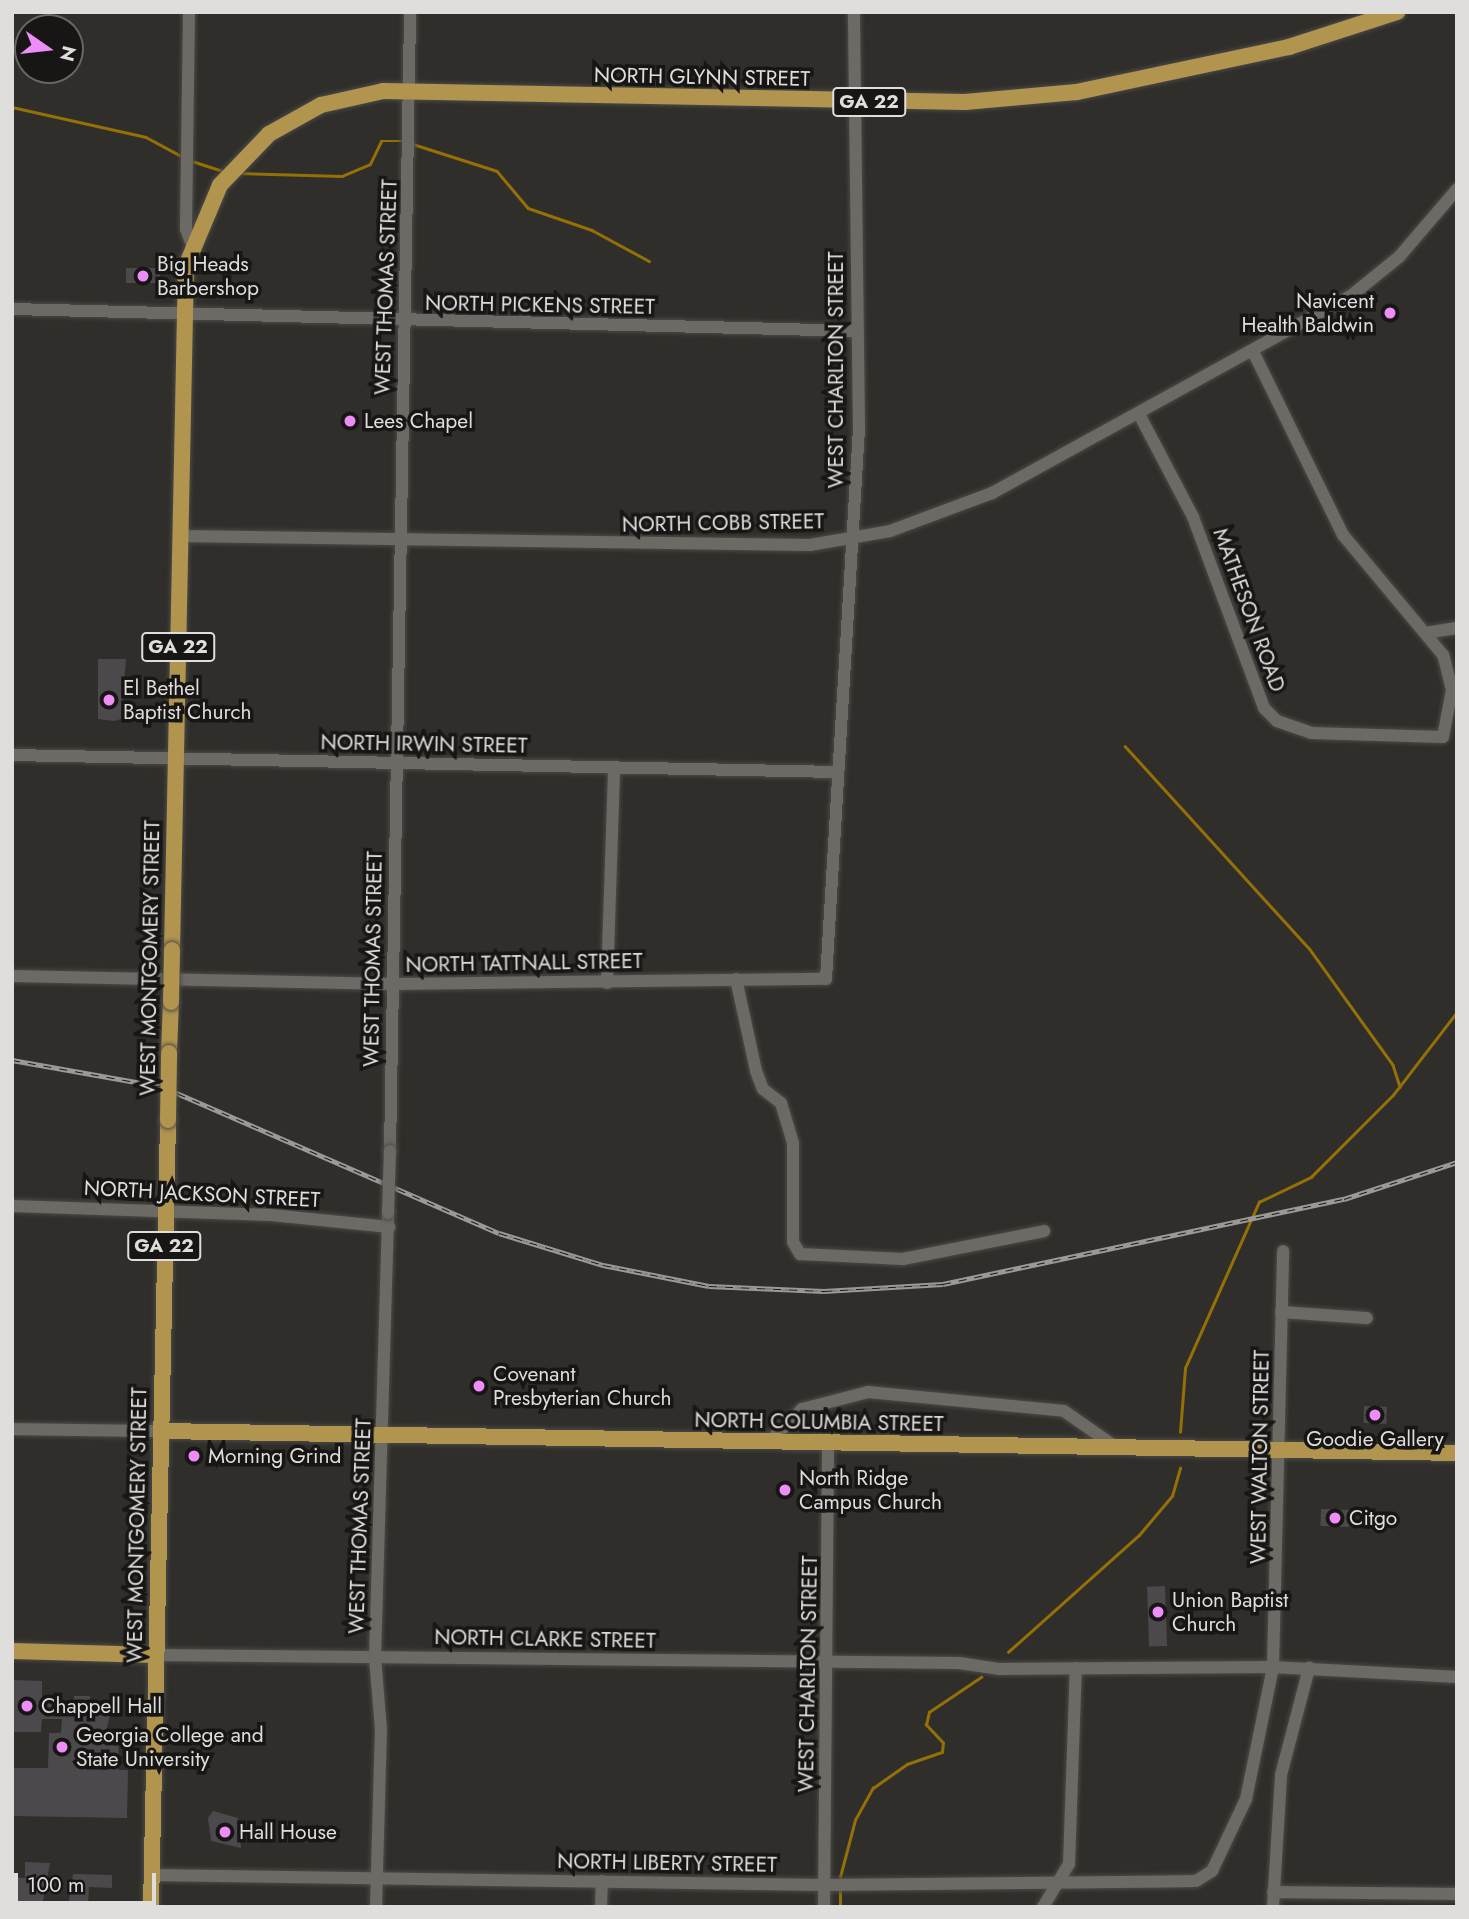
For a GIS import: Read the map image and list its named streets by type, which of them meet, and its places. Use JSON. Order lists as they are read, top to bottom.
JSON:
{
  "streets": {
    "main road": [
      "NORTH GLYNN STREET",
      "GA 22",
      "WEST MONTGOMERY STREET",
      "NORTH COLUMBIA STREET",
      "NORTH CLARKE STREET"
    ],
    "street": [
      "WEST THOMAS STREET",
      "NORTH PICKENS STREET",
      "WEST CHARLTON STREET",
      "NORTH COBB STREET",
      "MATHESON ROAD",
      "NORTH IRWIN STREET",
      "NORTH TATTNALL STREET",
      "NORTH JACKSON STREET",
      "WEST WALTON STREET",
      "NORTH LIBERTY STREET"
    ]
  },
  "crossings": [
    ["NORTH GLYNN STREET", "WEST THOMAS STREET"],
    ["NORTH GLYNN STREET", "WEST CHARLTON STREET"],
    ["NORTH GLYNN STREET", "WEST MONTGOMERY STREET"],
    ["WEST THOMAS STREET", "NORTH PICKENS STREET"],
    ["WEST THOMAS STREET", "NORTH COBB STREET"],
    ["WEST THOMAS STREET", "NORTH IRWIN STREET"],
    ["WEST THOMAS STREET", "NORTH TATTNALL STREET"],
    ["WEST THOMAS STREET", "NORTH JACKSON STREET"],
    ["WEST THOMAS STREET", "NORTH COLUMBIA STREET"],
    ["WEST THOMAS STREET", "NORTH CLARKE STREET"],
    ["WEST THOMAS STREET", "NORTH LIBERTY STREET"],
    ["NORTH PICKENS STREET", "WEST CHARLTON STREET"],
    ["NORTH PICKENS STREET", "WEST MONTGOMERY STREET"],
    ["WEST CHARLTON STREET", "NORTH COBB STREET"],
    ["WEST CHARLTON STREET", "NORTH IRWIN STREET"],
    ["WEST CHARLTON STREET", "NORTH TATTNALL STREET"],
    ["WEST CHARLTON STREET", "NORTH COLUMBIA STREET"],
    ["WEST CHARLTON STREET", "NORTH CLARKE STREET"],
    ["WEST CHARLTON STREET", "NORTH LIBERTY STREET"],
    ["NORTH COBB STREET", "MATHESON ROAD"],
    ["NORTH COBB STREET", "WEST MONTGOMERY STREET"],
    ["NORTH IRWIN STREET", "WEST MONTGOMERY STREET"],
    ["WEST MONTGOMERY STREET", "NORTH JACKSON STREET"],
    ["WEST MONTGOMERY STREET", "NORTH COLUMBIA STREET"],
    ["WEST MONTGOMERY STREET", "NORTH CLARKE STREET"],
    ["WEST MONTGOMERY STREET", "NORTH LIBERTY STREET"],
    ["NORTH COLUMBIA STREET", "WEST WALTON STREET"],
    ["WEST WALTON STREET", "NORTH CLARKE STREET"],
    ["WEST WALTON STREET", "NORTH LIBERTY STREET"]
  ],
  "places": [
    "Big Heads Barbershop",
    "Navicent Health Baldwin",
    "Lees Chapel",
    "El Bethel Baptist Church",
    "Covenant Presbyterian Church",
    "Goodie Gallery",
    "Morning Grind",
    "North Ridge Campus Church",
    "Citgo",
    "Union Baptist Church",
    "Chappell Hall",
    "Georgia College and State University",
    "Hall House"
  ],
  "scale_bar": "100 m",
  "north": "right"
}
